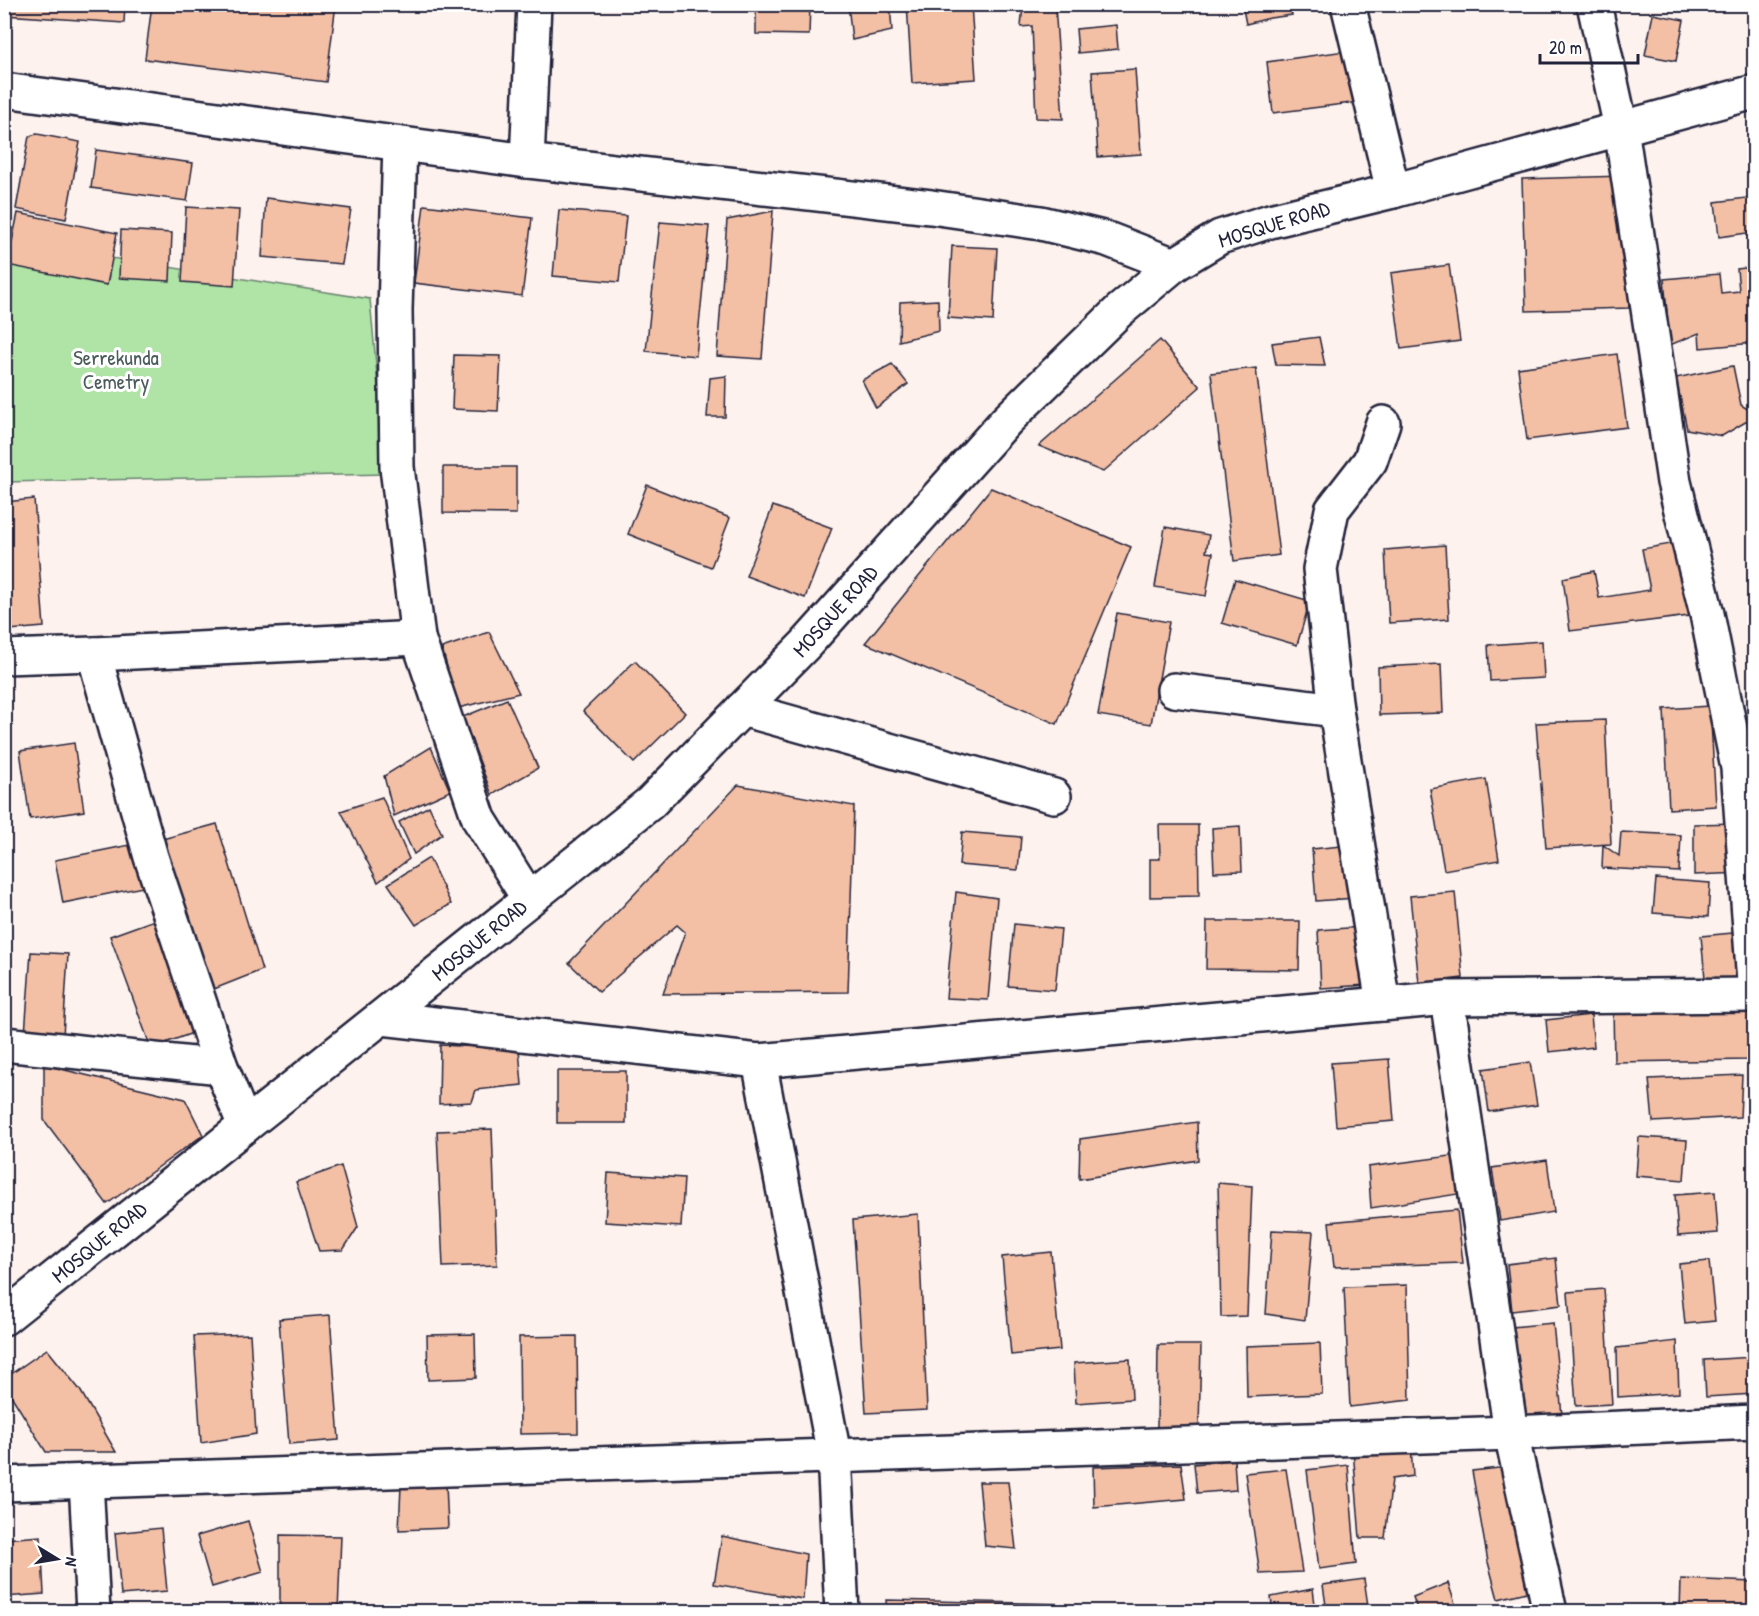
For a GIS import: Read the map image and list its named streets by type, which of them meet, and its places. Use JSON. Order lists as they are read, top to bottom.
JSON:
{
  "streets": {
    "street": ["MOSQUE ROAD"]
  },
  "parks": ["Serrekunda Cemetry"],
  "scale_bar": "20 m",
  "north": "right"
}
